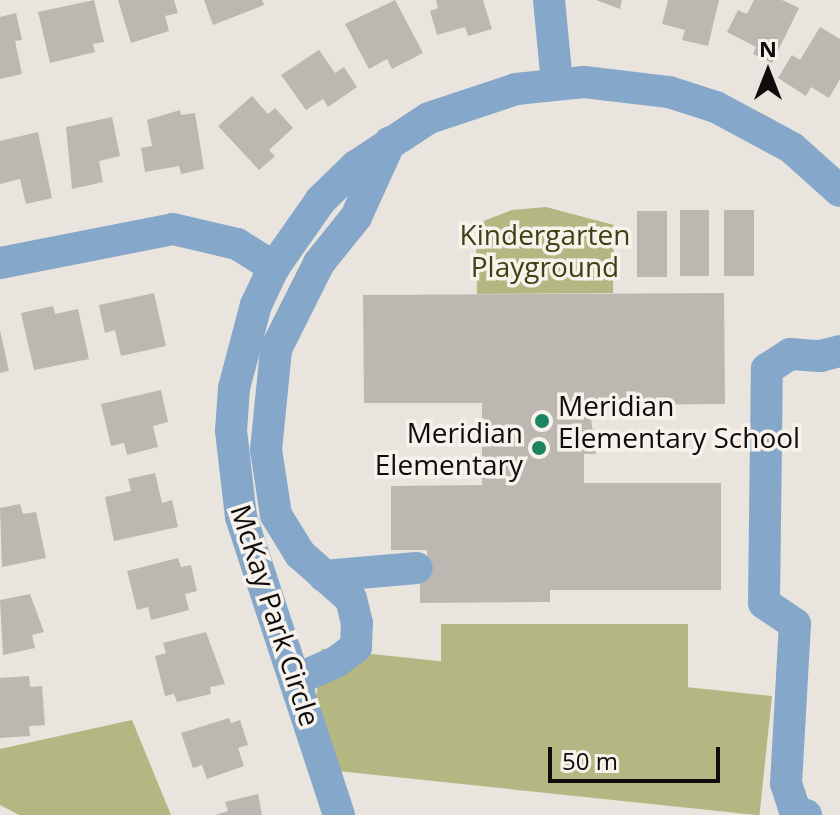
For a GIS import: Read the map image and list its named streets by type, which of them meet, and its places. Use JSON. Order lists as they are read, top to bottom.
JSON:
{
  "streets": {
    "street": ["McKay Park Circle"]
  },
  "parks": ["Kindergarten Playground"],
  "places": ["Meridian Elementary School", "Meridian Elementary"],
  "scale_bar": "50 m",
  "north": "top"
}
